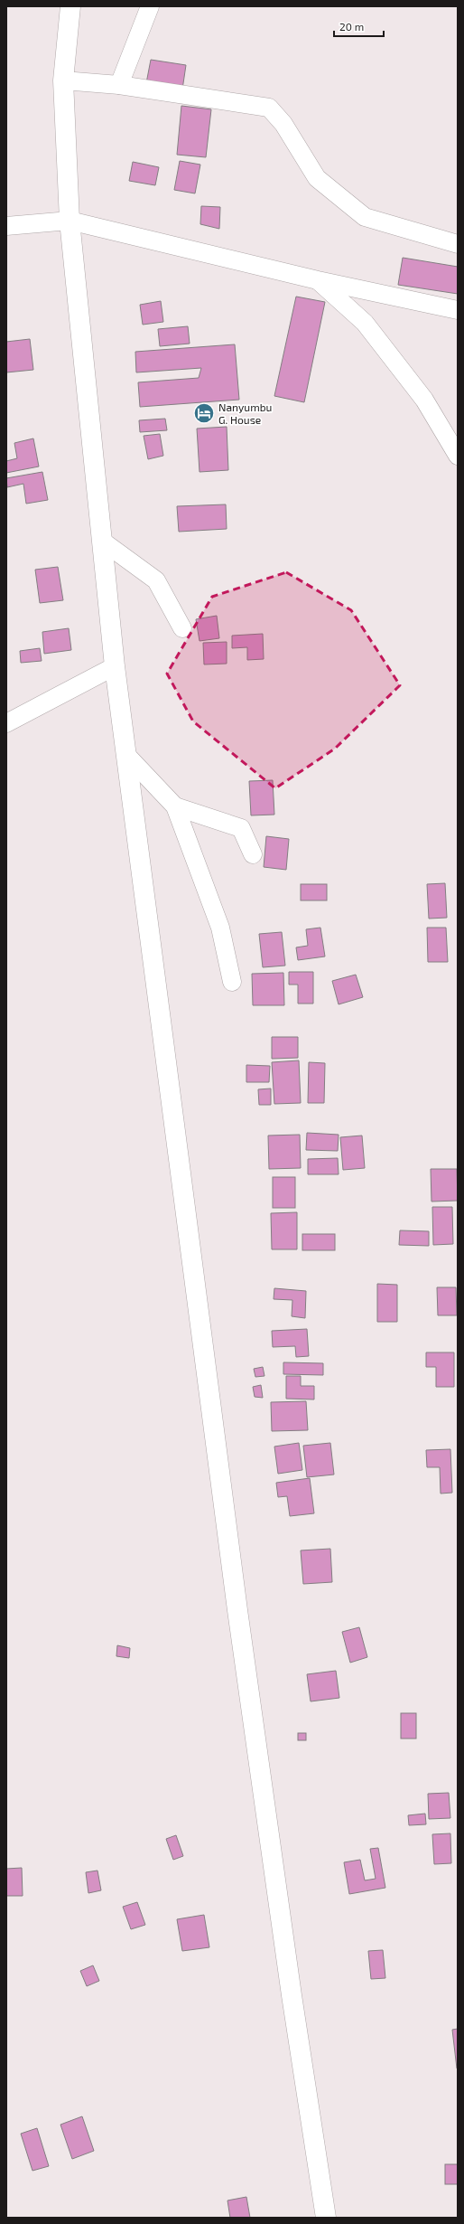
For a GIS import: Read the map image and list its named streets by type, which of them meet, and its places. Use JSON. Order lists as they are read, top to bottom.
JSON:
{
  "places": {
    "hotel": ["Nanyumbu G. House"]
  },
  "scale_bar": "20 m"
}
